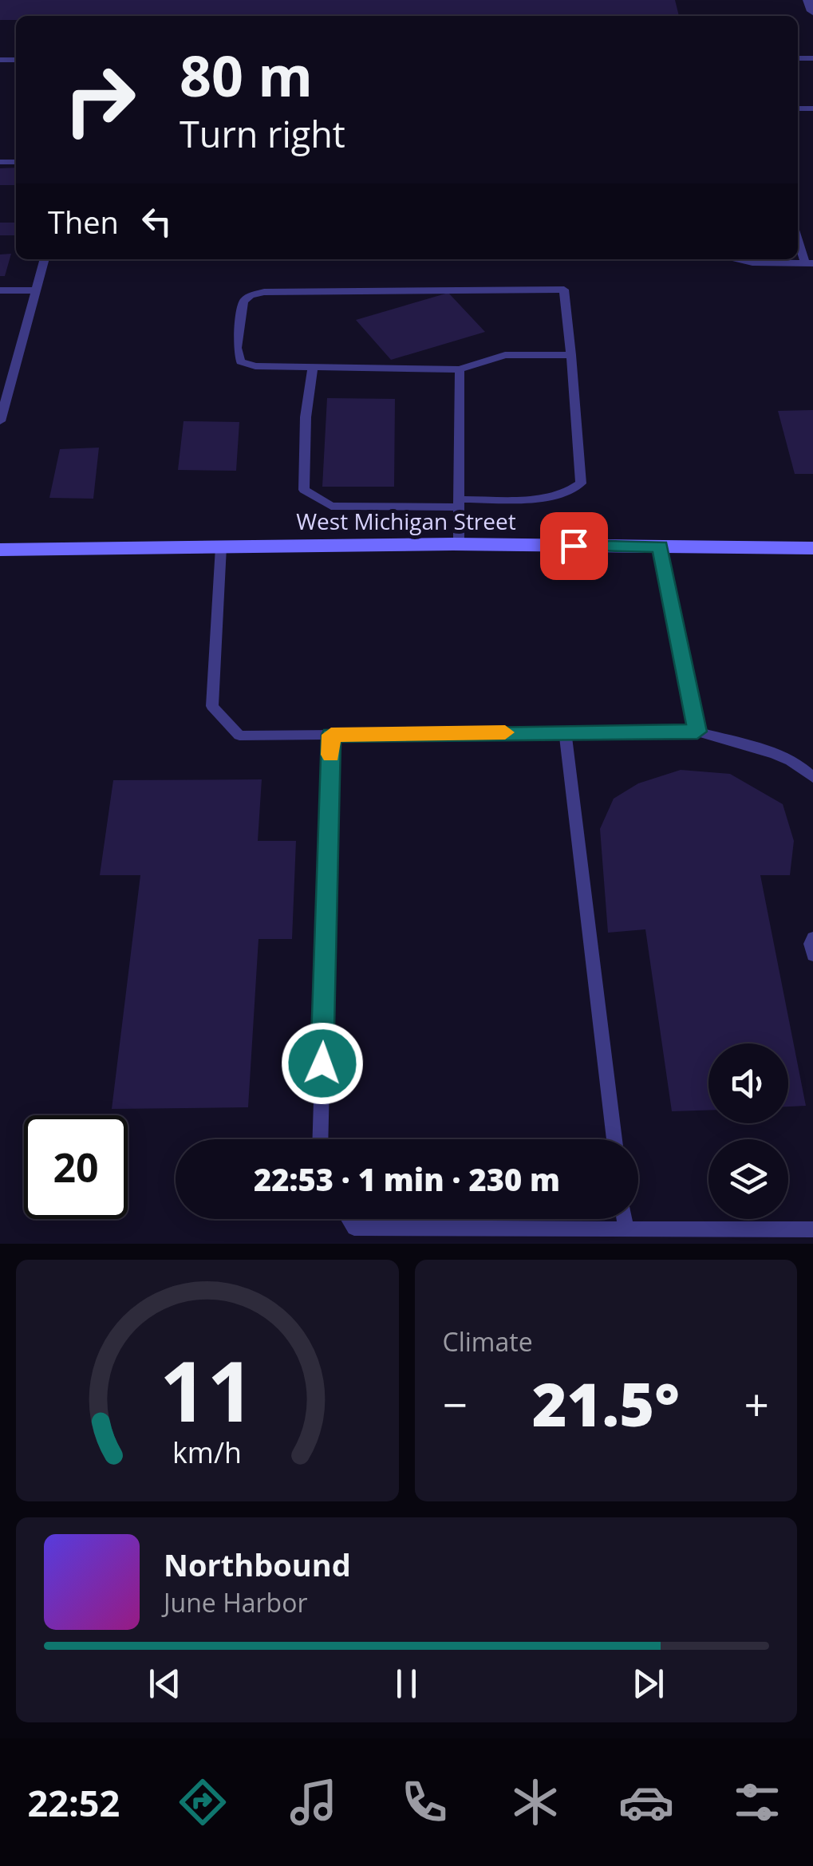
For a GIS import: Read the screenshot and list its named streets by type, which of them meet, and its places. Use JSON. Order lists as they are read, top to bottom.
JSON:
{
  "streets": {
    "main road": ["West Michigan Street"]
  },
  "page": {
    "turn": ["80 m", "Turn right"],
    "then": "Then",
    "limit": "20",
    "trip": "22:53 · 1 min · 230 m",
    "tile": "Climate",
    "heat": ["−", "21.5°", "+"],
    "song": ["Northbound", "June Harbor"],
    "tabs": "22:52",
    "gauge": ["11", "km/h"]
  }
}
